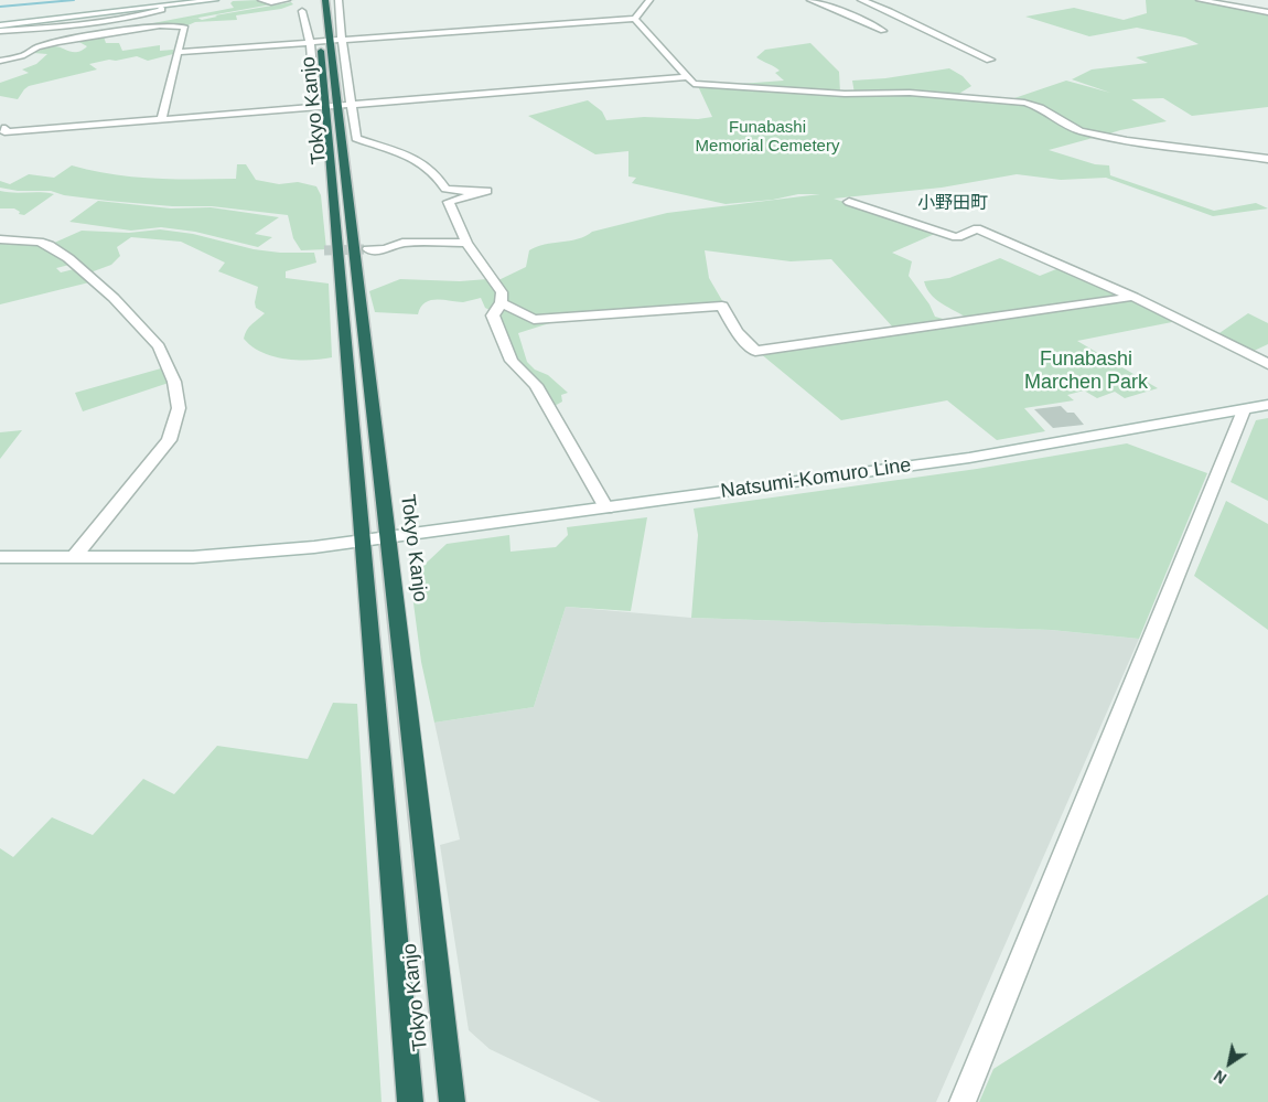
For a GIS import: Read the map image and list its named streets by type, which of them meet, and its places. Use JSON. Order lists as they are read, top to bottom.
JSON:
{
  "streets": {
    "highway": ["Tokyo Kanjo"],
    "street": ["Natsumi-Komuro Line"]
  },
  "crossings": [
    ["Tokyo Kanjo", "Natsumi-Komuro Line"]
  ],
  "districts": ["小野田町"],
  "parks": ["Funabashi Memorial Cemetery", "Funabashi Marchen Park"],
  "north": "bottom left"
}
